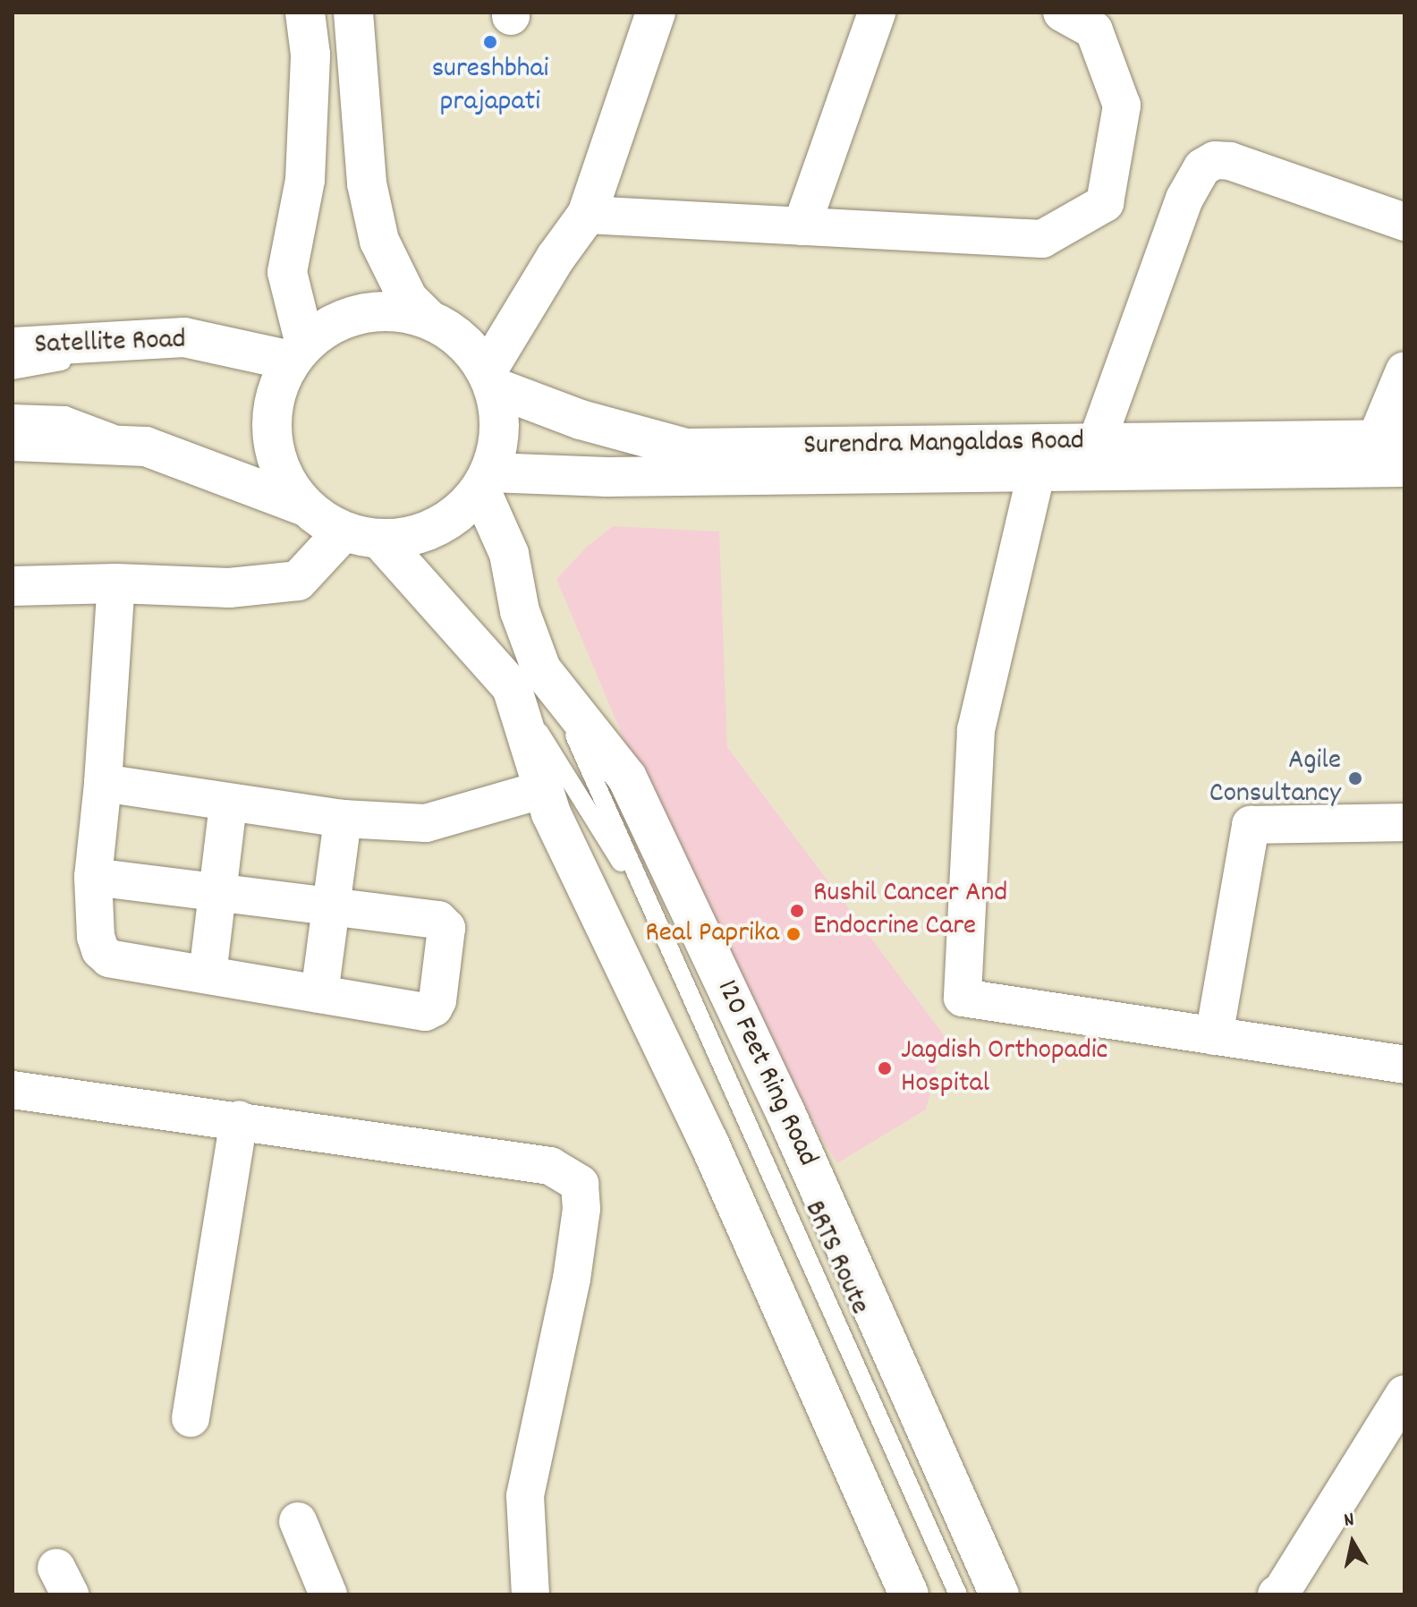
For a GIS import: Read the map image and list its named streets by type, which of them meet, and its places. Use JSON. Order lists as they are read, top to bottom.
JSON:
{
  "streets": {
    "main road": ["Satellite Road", "Surendra Mangaldas Road", "120 Feet Ring Road"],
    "lane": ["BRTS Route"]
  },
  "crossings": [
    ["Satellite Road", "Surendra Mangaldas Road"],
    ["Satellite Road", "120 Feet Ring Road"],
    ["Surendra Mangaldas Road", "120 Feet Ring Road"],
    ["120 Feet Ring Road", "BRTS Route"]
  ],
  "places": [
    "sureshbhai prajapati",
    "Agile Consultancy",
    "Rushil Cancer And Endocrine Care",
    "Real Paprika",
    "Jagdish Orthopadic Hospital"
  ],
  "north": "top"
}
